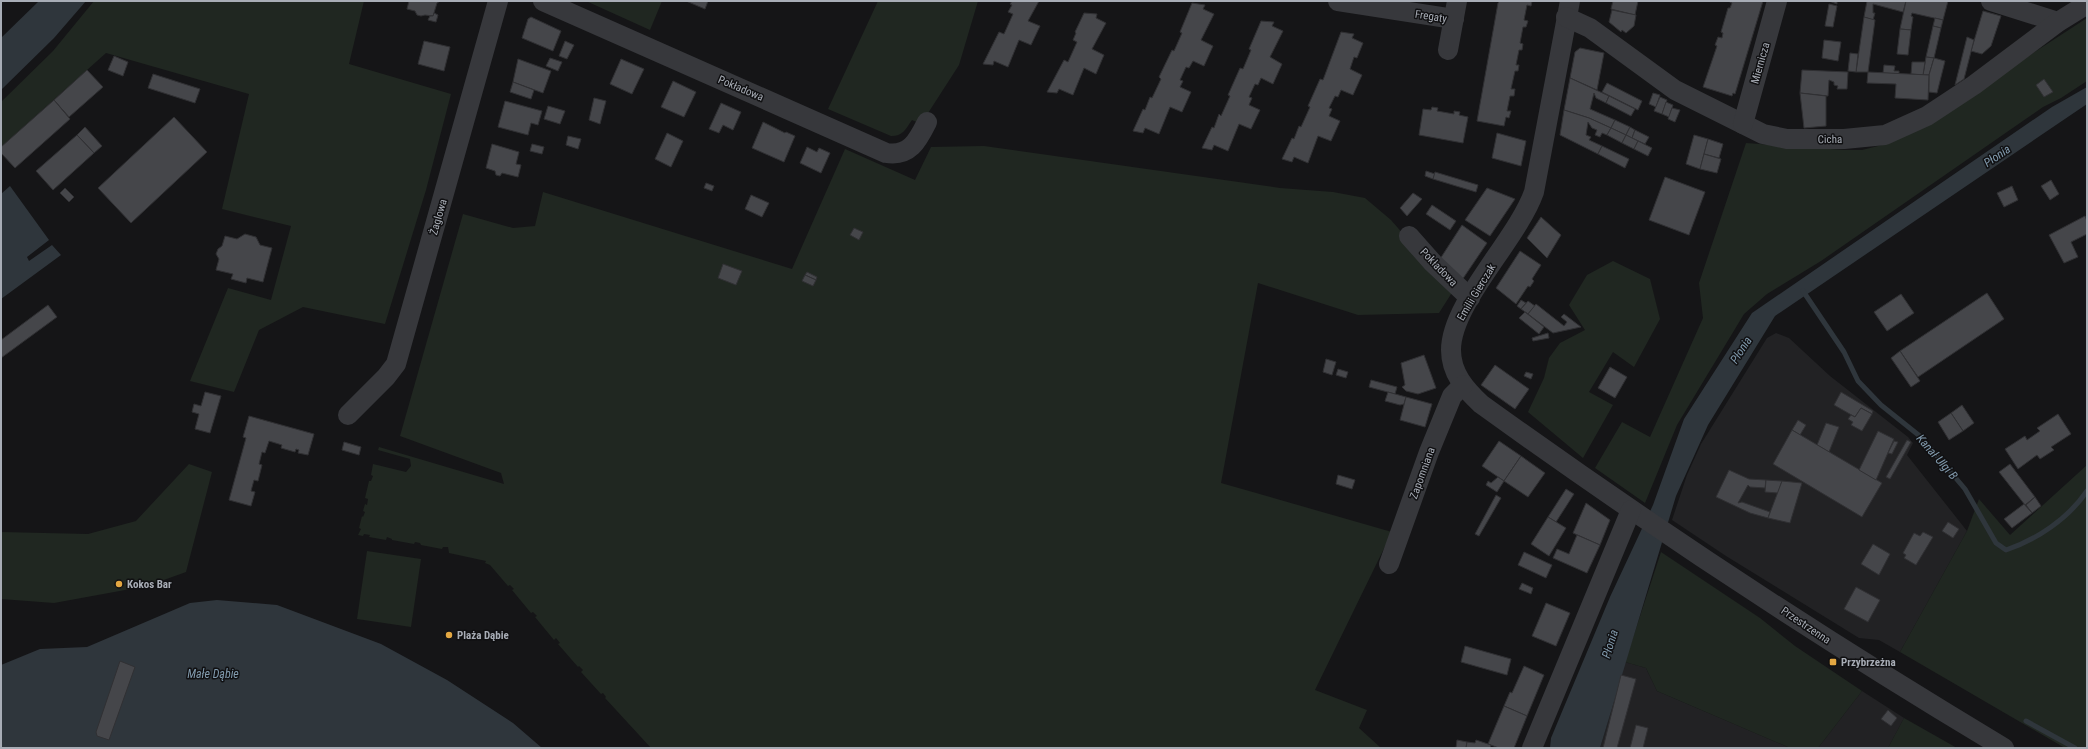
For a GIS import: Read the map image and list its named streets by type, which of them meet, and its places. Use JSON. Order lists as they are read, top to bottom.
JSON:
{
  "streets": {
    "street": [
      "Fregaty",
      "Miernicza",
      "Pokładowa",
      "Cicha",
      "Żaglowa",
      "Emilii Gierczak",
      "Zapomniana",
      "Przestrzenna"
    ]
  },
  "crossings": [
    ["Miernicza", "Cicha"],
    ["Pokładowa", "Emilii Gierczak"],
    ["Cicha", "Emilii Gierczak"],
    ["Emilii Gierczak", "Zapomniana"],
    ["Emilii Gierczak", "Przestrzenna"]
  ],
  "water": ["Płonia", "Kanał Ulgi B", "Małe Dąbie"],
  "places": {
    "other": ["Kokos Bar", "Plaża Dąbie"],
    "transit": ["Przybrzeżna"]
  }
}
